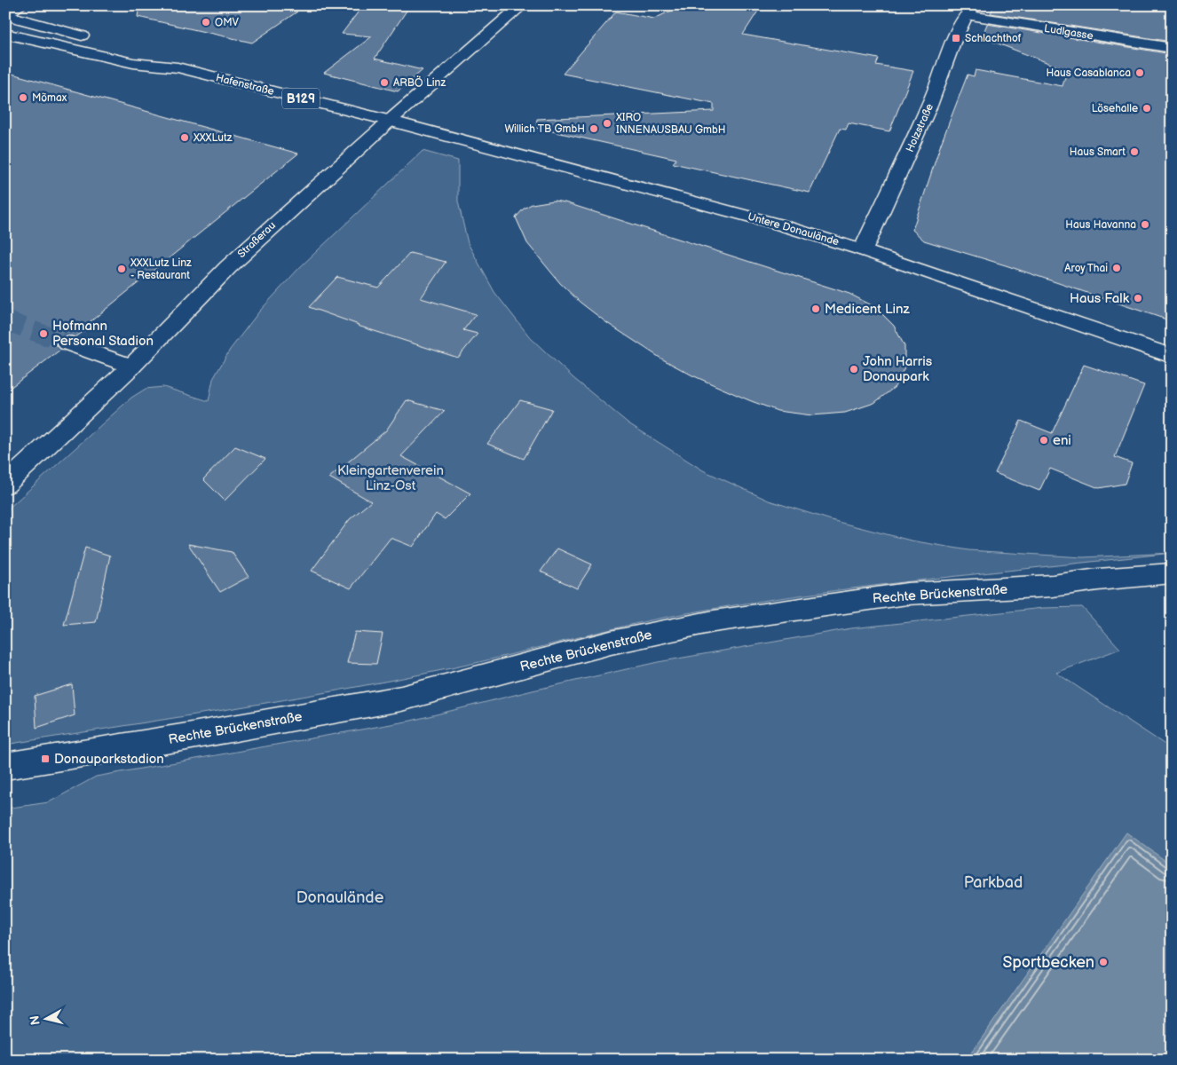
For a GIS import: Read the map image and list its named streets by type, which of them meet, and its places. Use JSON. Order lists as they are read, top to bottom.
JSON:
{
  "streets": {
    "main road": [
      "Ludlgasse",
      "Hafenstraße",
      "B129",
      "Holzstraße",
      "Untere Donaulände",
      "Straßerau",
      "Rechte Brückenstraße"
    ]
  },
  "crossings": [
    ["Ludlgasse", "Holzstraße"],
    ["Hafenstraße", "Untere Donaulände"],
    ["Hafenstraße", "Straßerau"],
    ["Holzstraße", "Untere Donaulände"]
  ],
  "parks": ["Kleingartenverein Linz-Ost", "Parkbad", "Donaulände"],
  "places": {
    "other": [
      "OMV",
      "Haus Casablanca",
      "ARBÖ Linz",
      "Mömax",
      "Lösehalle",
      "XIRO INNENAUSBAU GmbH",
      "Willich TB GmbH",
      "XXXLutz",
      "Haus Smart",
      "Haus Havanna",
      "Aroy Thai",
      "XXXLutz Linz - Restaurant",
      "Haus Falk",
      "Medicent Linz",
      "Hofmann Personal Stadion",
      "John Harris Donaupark",
      "eni",
      "Sportbecken"
    ],
    "transit": ["Schlachthof", "Donauparkstadion"]
  },
  "north": "left"
}
